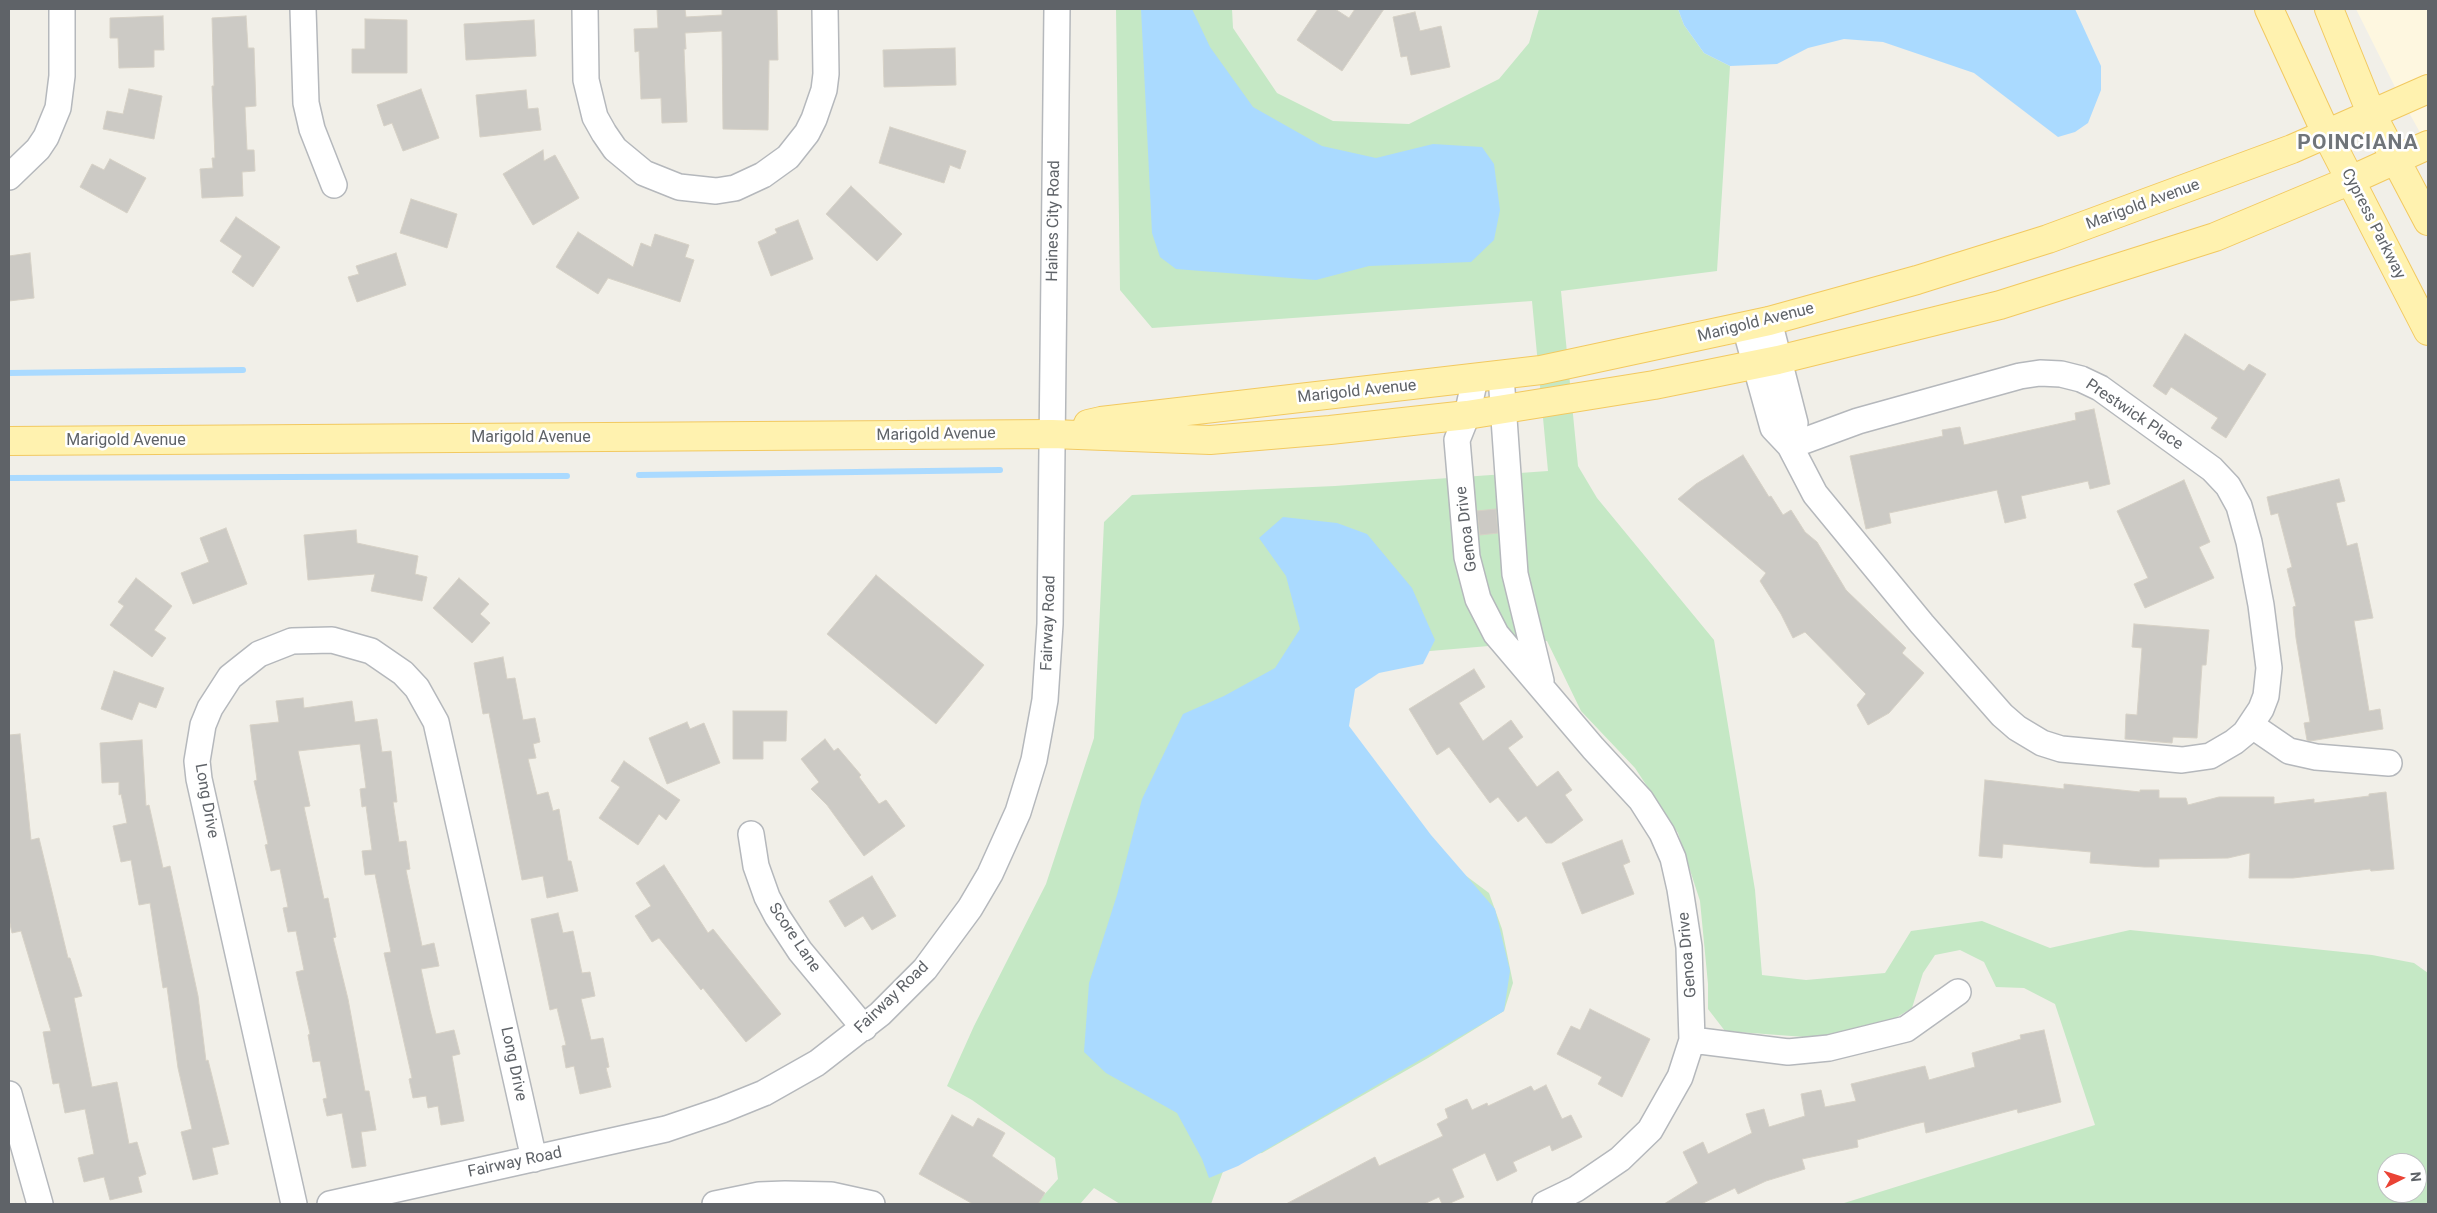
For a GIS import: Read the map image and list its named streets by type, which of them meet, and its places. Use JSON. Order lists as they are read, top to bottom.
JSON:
{
  "streets": {
    "main road": ["Marigold Avenue", "Cypress Parkway"],
    "street": [
      "Haines City Road",
      "Prestwick Place",
      "Genoa Drive",
      "Fairway Road",
      "Long Drive",
      "Score Lane"
    ]
  },
  "crossings": [
    ["Marigold Avenue", "Haines City Road"],
    ["Marigold Avenue", "Cypress Parkway"],
    ["Marigold Avenue", "Prestwick Place"],
    ["Marigold Avenue", "Genoa Drive"],
    ["Marigold Avenue", "Fairway Road"],
    ["Haines City Road", "Fairway Road"],
    ["Fairway Road", "Long Drive"],
    ["Fairway Road", "Score Lane"]
  ],
  "districts": ["POINCIANA"],
  "north": "right"
}
